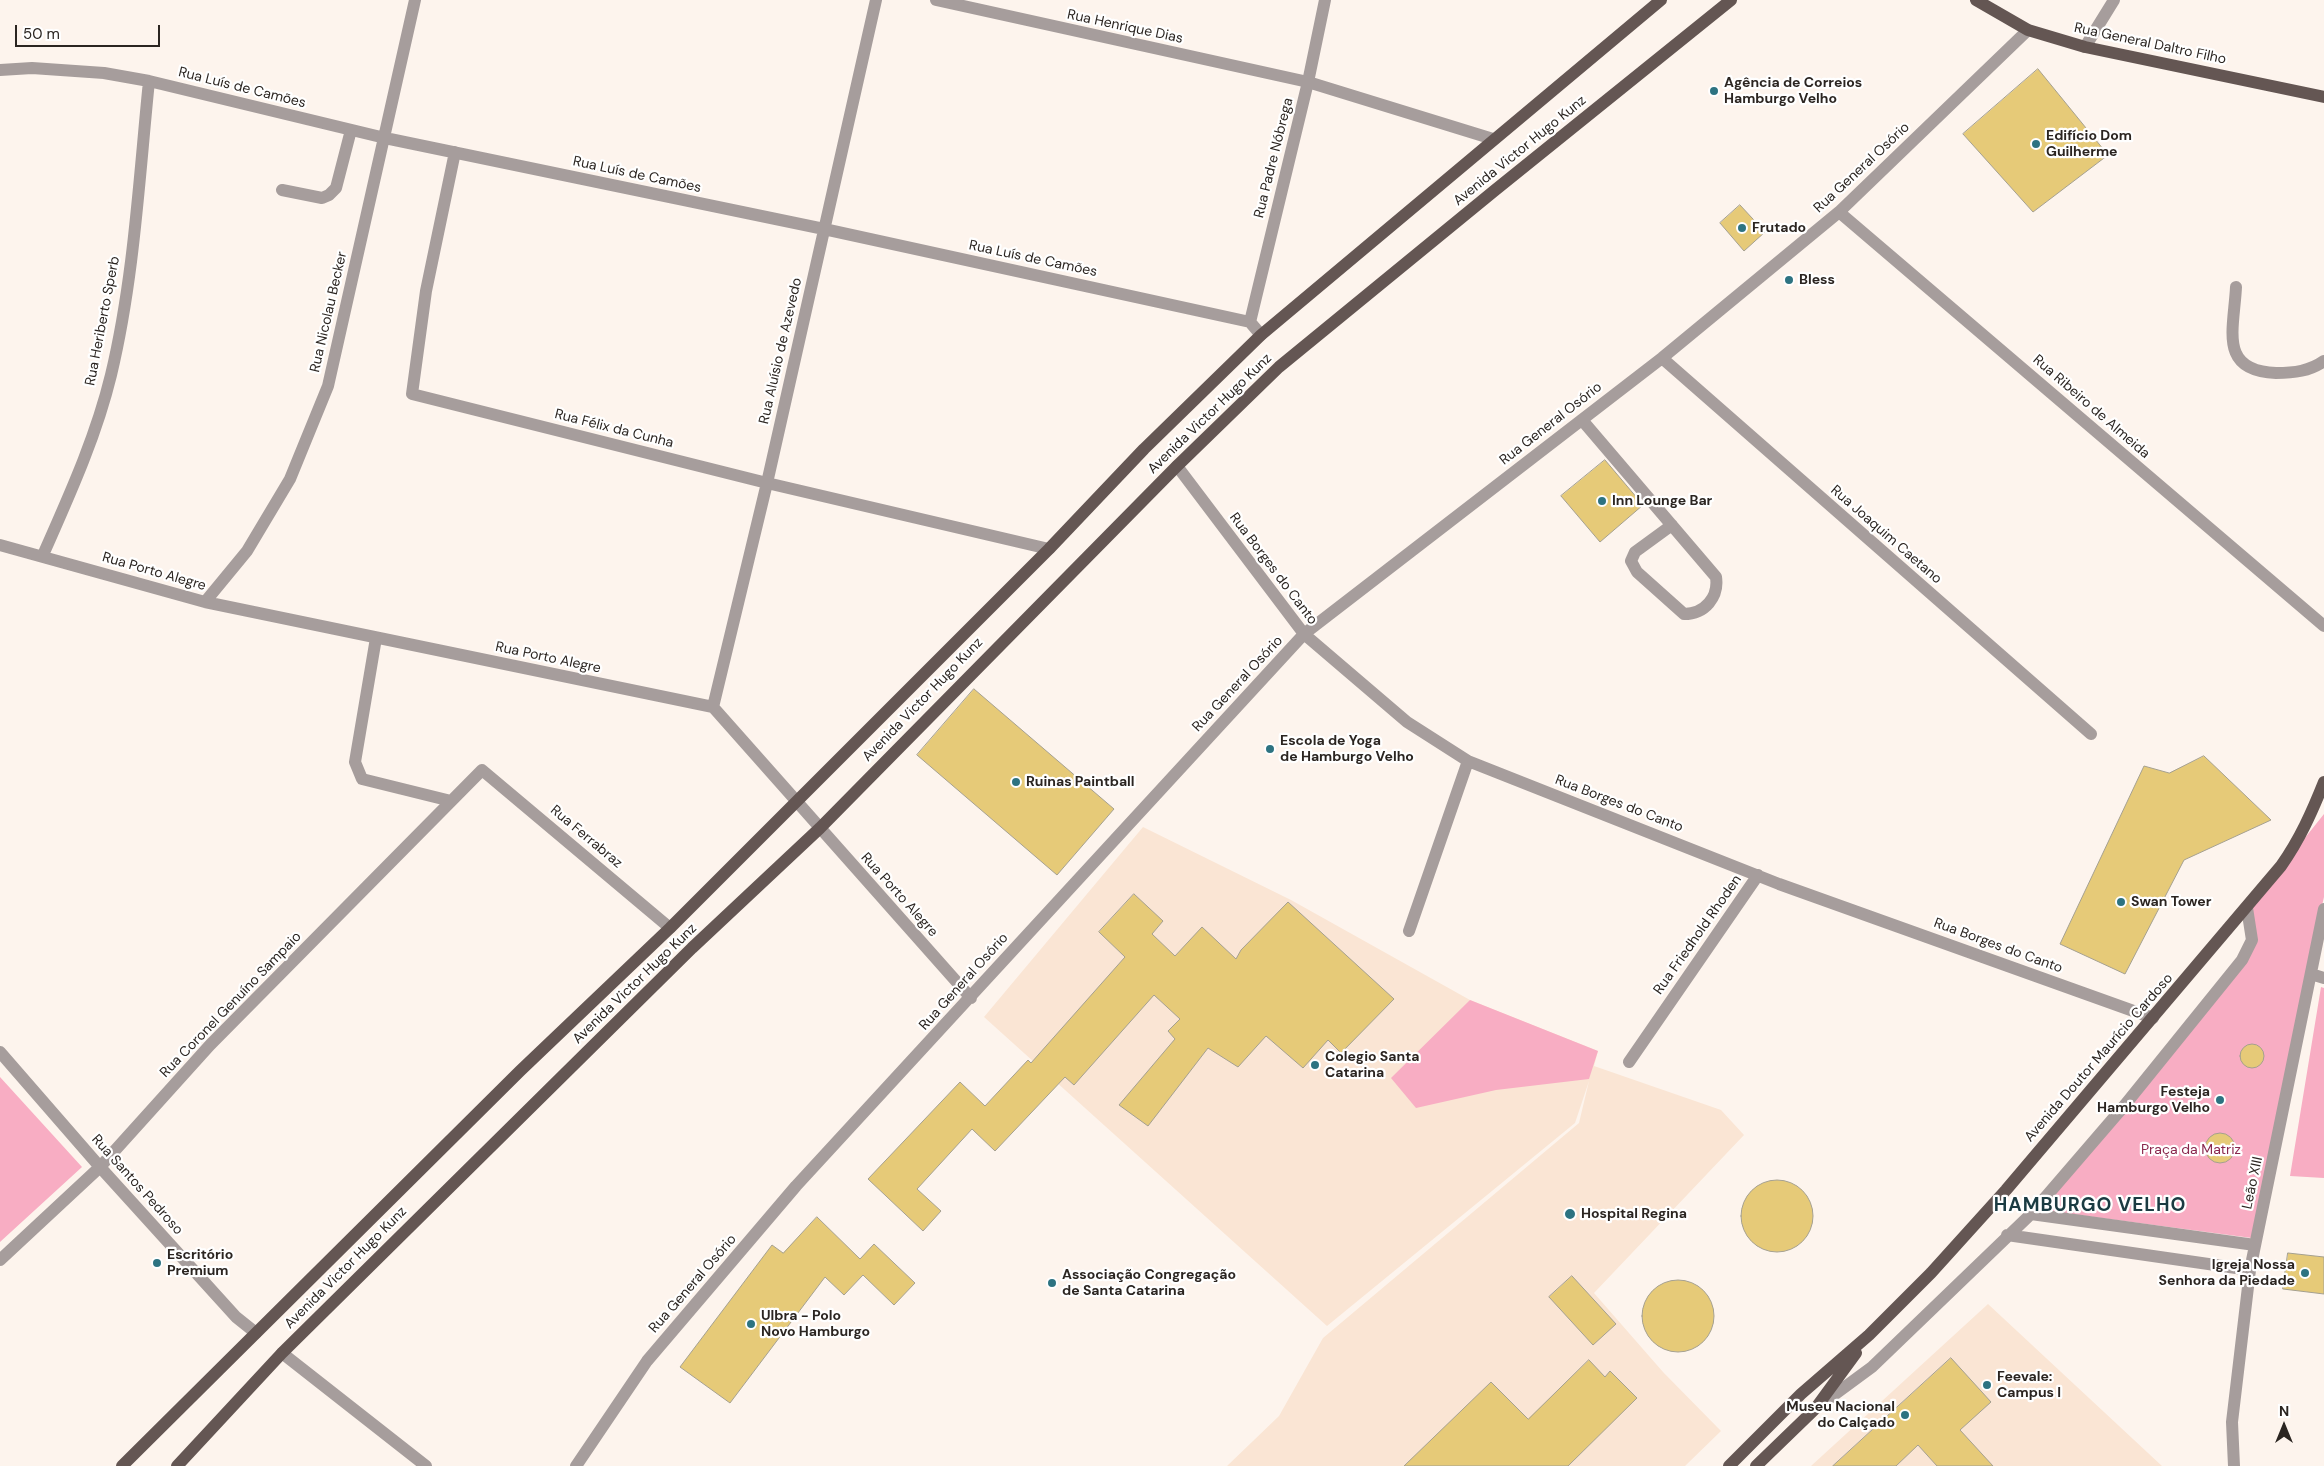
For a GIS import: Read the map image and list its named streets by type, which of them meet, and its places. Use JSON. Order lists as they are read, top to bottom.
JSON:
{
  "streets": {
    "main road": ["Rua General Daltro Filho", "Avenida Victor Hugo Kunz", "Avenida Doutor Maurício Cardoso"],
    "street": [
      "Rua Henrique Dias",
      "Rua Luís de Camões",
      "Rua Padre Nóbrega",
      "Rua General Osório",
      "Rua Nicolau Becker",
      "Rua Heriberto Sperb",
      "Rua Aluísio de Azevedo",
      "Rua Ribeiro de Almeida",
      "Rua Félix da Cunha",
      "Rua Joaquim Caetano",
      "Rua Borges do Canto",
      "Rua Porto Alegre",
      "Rua Ferrabraz",
      "Rua Friedhold Rhoden",
      "Rua Coronel Genuíno Sampaio",
      "Leão XIII",
      "Rua Santos Pedroso"
    ]
  },
  "crossings": [
    ["Rua Henrique Dias", "Avenida Victor Hugo Kunz"],
    ["Rua Henrique Dias", "Rua Padre Nóbrega"],
    ["Rua General Daltro Filho", "Rua General Osório"],
    ["Rua Luís de Camões", "Rua Padre Nóbrega"],
    ["Rua Luís de Camões", "Rua Nicolau Becker"],
    ["Rua Luís de Camões", "Rua Heriberto Sperb"],
    ["Rua Luís de Camões", "Rua Aluísio de Azevedo"],
    ["Rua Luís de Camões", "Rua Félix da Cunha"],
    ["Avenida Victor Hugo Kunz", "Rua Félix da Cunha"],
    ["Avenida Victor Hugo Kunz", "Rua Borges do Canto"],
    ["Avenida Victor Hugo Kunz", "Rua Porto Alegre"],
    ["Avenida Victor Hugo Kunz", "Rua Ferrabraz"],
    ["Avenida Victor Hugo Kunz", "Rua Santos Pedroso"],
    ["Rua General Osório", "Rua Ribeiro de Almeida"],
    ["Rua General Osório", "Rua Joaquim Caetano"],
    ["Rua General Osório", "Rua Borges do Canto"],
    ["Rua General Osório", "Rua Porto Alegre"],
    ["Rua Nicolau Becker", "Rua Porto Alegre"],
    ["Rua Heriberto Sperb", "Rua Porto Alegre"],
    ["Rua Aluísio de Azevedo", "Rua Félix da Cunha"],
    ["Rua Aluísio de Azevedo", "Rua Porto Alegre"],
    ["Rua Borges do Canto", "Rua Friedhold Rhoden"],
    ["Rua Borges do Canto", "Avenida Doutor Maurício Cardoso"],
    ["Rua Ferrabraz", "Rua Coronel Genuíno Sampaio"],
    ["Rua Coronel Genuíno Sampaio", "Rua Santos Pedroso"]
  ],
  "districts": ["HAMBURGO VELHO"],
  "parks": ["Praça da Matriz"],
  "places": [
    "Agência de Correios Hamburgo Velho",
    "Edifício Dom Guilherme",
    "Frutado",
    "Bless",
    "Inn Lounge Bar",
    "Escola de Yoga de Hamburgo Velho",
    "Ruinas Paintball",
    "Swan Tower",
    "Colegio Santa Catarina",
    "Festeja Hamburgo Velho",
    "Hospital Regina",
    "Escritório Premium",
    "Igreja Nossa Senhora da Piedade",
    "Associação Congregação de Santa Catarina",
    "Ulbra - Polo Novo Hamburgo",
    "Feevale: Campus I",
    "Museu Nacional do Calçado"
  ],
  "scale_bar": "50 m",
  "north": "top"
}
